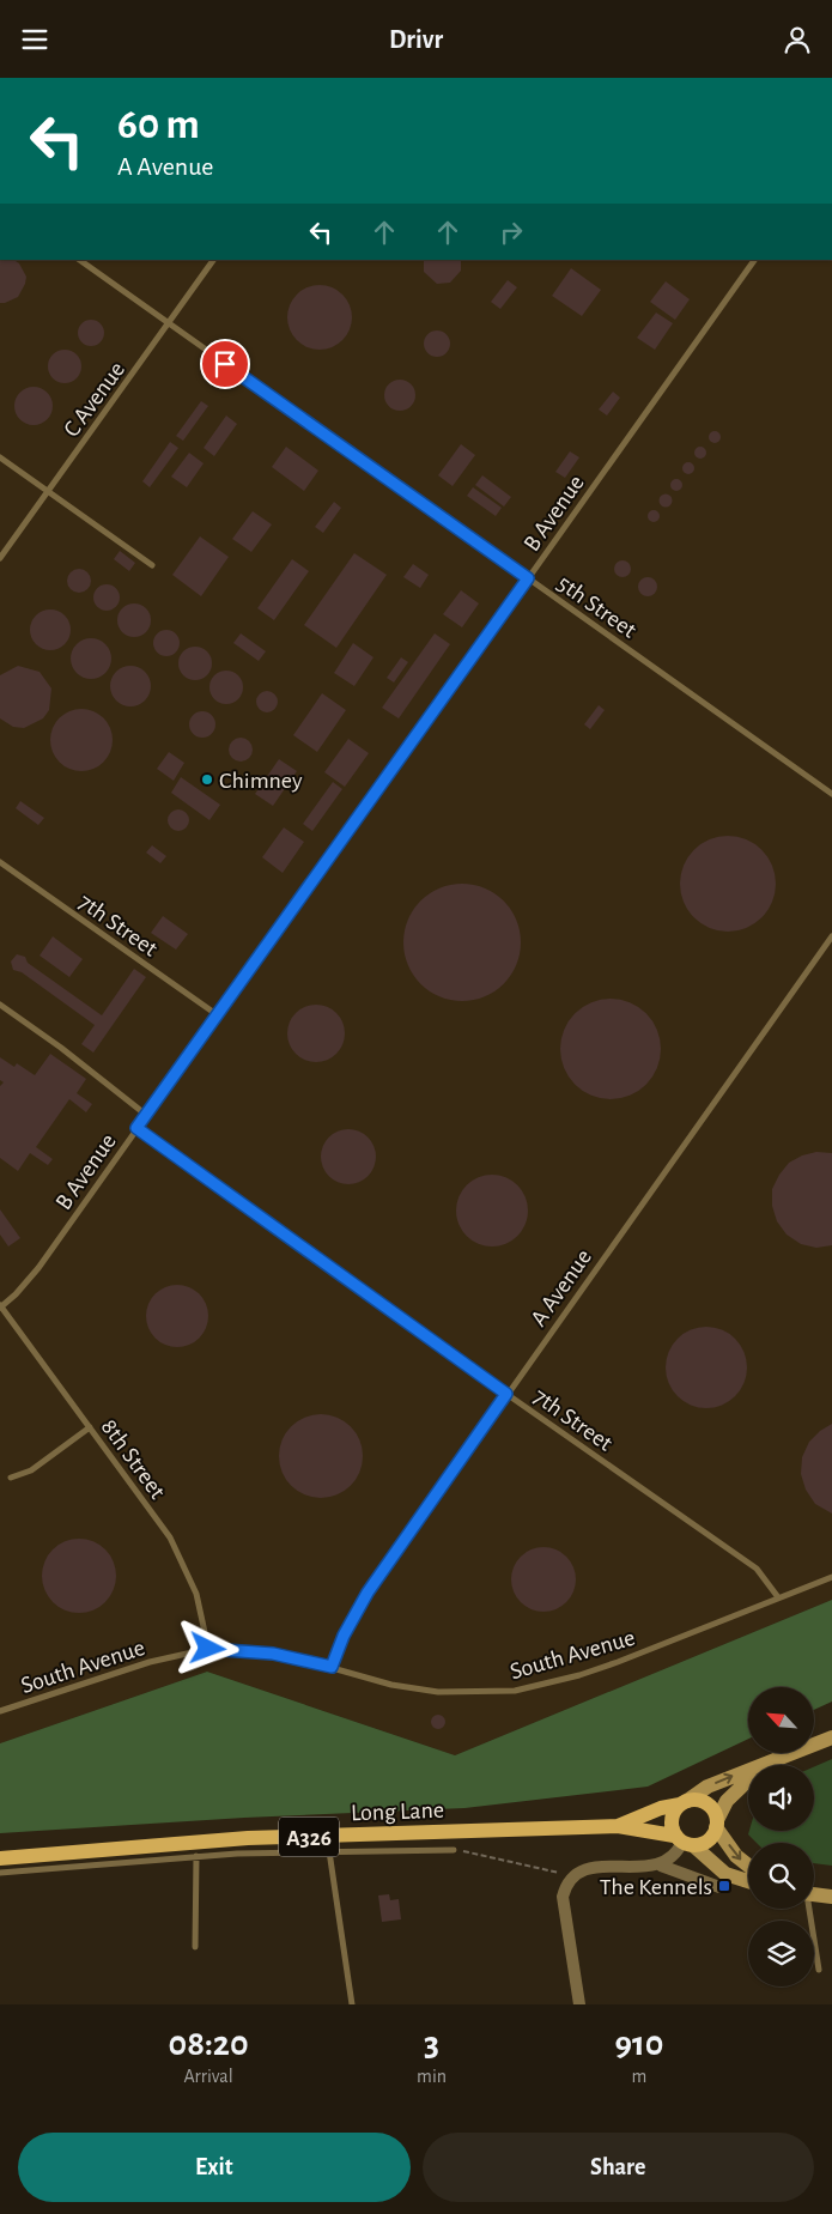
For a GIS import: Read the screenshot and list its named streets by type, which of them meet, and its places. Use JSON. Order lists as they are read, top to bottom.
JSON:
{
  "streets": {
    "main road": ["Long Lane", "A326"],
    "lane": [
      "C Avenue",
      "B Avenue",
      "5th Street",
      "7th Street",
      "A Avenue",
      "8th Street",
      "South Avenue"
    ]
  },
  "crossings": [
    ["C Avenue", "5th Street"],
    ["B Avenue", "5th Street"],
    ["B Avenue", "7th Street"],
    ["B Avenue", "8th Street"],
    ["7th Street", "A Avenue"],
    ["7th Street", "South Avenue"],
    ["A Avenue", "South Avenue"],
    ["8th Street", "South Avenue"]
  ],
  "places": {
    "other": ["Chimney"],
    "transit": ["The Kennels"]
  },
  "north": "top left",
  "page": {
    "header": "Drivr",
    "turn": ["60 m", "A Avenue"],
    "eta": [
      "08:20",
      "Arrival",
      "3",
      "min",
      "910",
      "m"
    ],
    "buttons": ["Exit", "Share"]
  }
}
